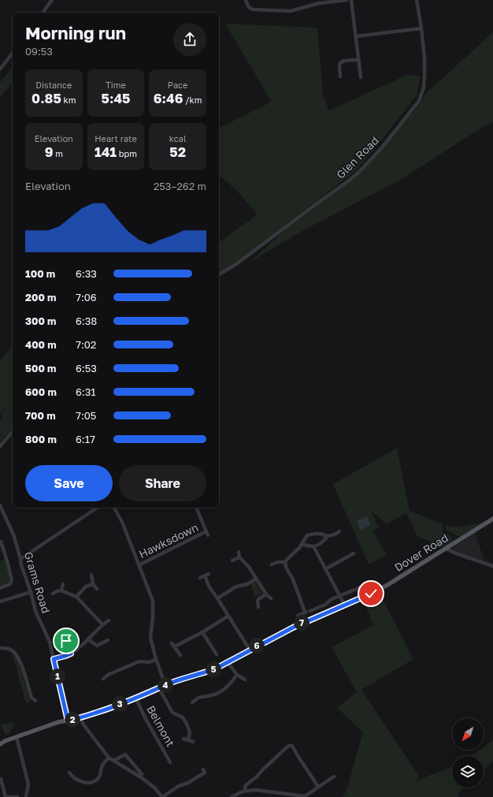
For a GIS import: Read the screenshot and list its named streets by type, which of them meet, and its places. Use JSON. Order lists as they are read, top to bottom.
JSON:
{
  "streets": {
    "main road": ["Dover Road"],
    "street": [
      "Glen Road",
      "Hawksdown",
      "Grams Road",
      "Belmont"
    ]
  },
  "crossings": [
    ["Hawksdown", "Dover Road"],
    ["Dover Road", "Grams Road"],
    ["Dover Road", "Belmont"]
  ],
  "north": "bottom left",
  "page": {
    "heading": ["Morning run", "09:53"],
    "stats": [
      ["Distance", "0.85 km"],
      ["Time", "5:45"],
      ["Pace", "6:46 /km"],
      ["Elevation", "9 m"],
      ["Heart rate", "141 bpm"],
      ["kcal", "52"]
    ],
    "chart": ["Elevation", "253–262 m"],
    "list": [
      {
        "name": "100 m",
        "note": "6:33"
      },
      {
        "name": "200 m",
        "note": "7:06"
      },
      {
        "name": "300 m",
        "note": "6:38"
      },
      {
        "name": "400 m",
        "note": "7:02"
      },
      {
        "name": "500 m",
        "note": "6:53"
      },
      {
        "name": "600 m",
        "note": "6:31"
      },
      {
        "name": "700 m",
        "note": "7:05"
      },
      {
        "name": "800 m",
        "note": "6:17"
      }
    ],
    "buttons": ["Save", "Share"],
    "pins": [
      "7",
      "6",
      "5",
      "1",
      "4",
      "3",
      "2"
    ]
  }
}
